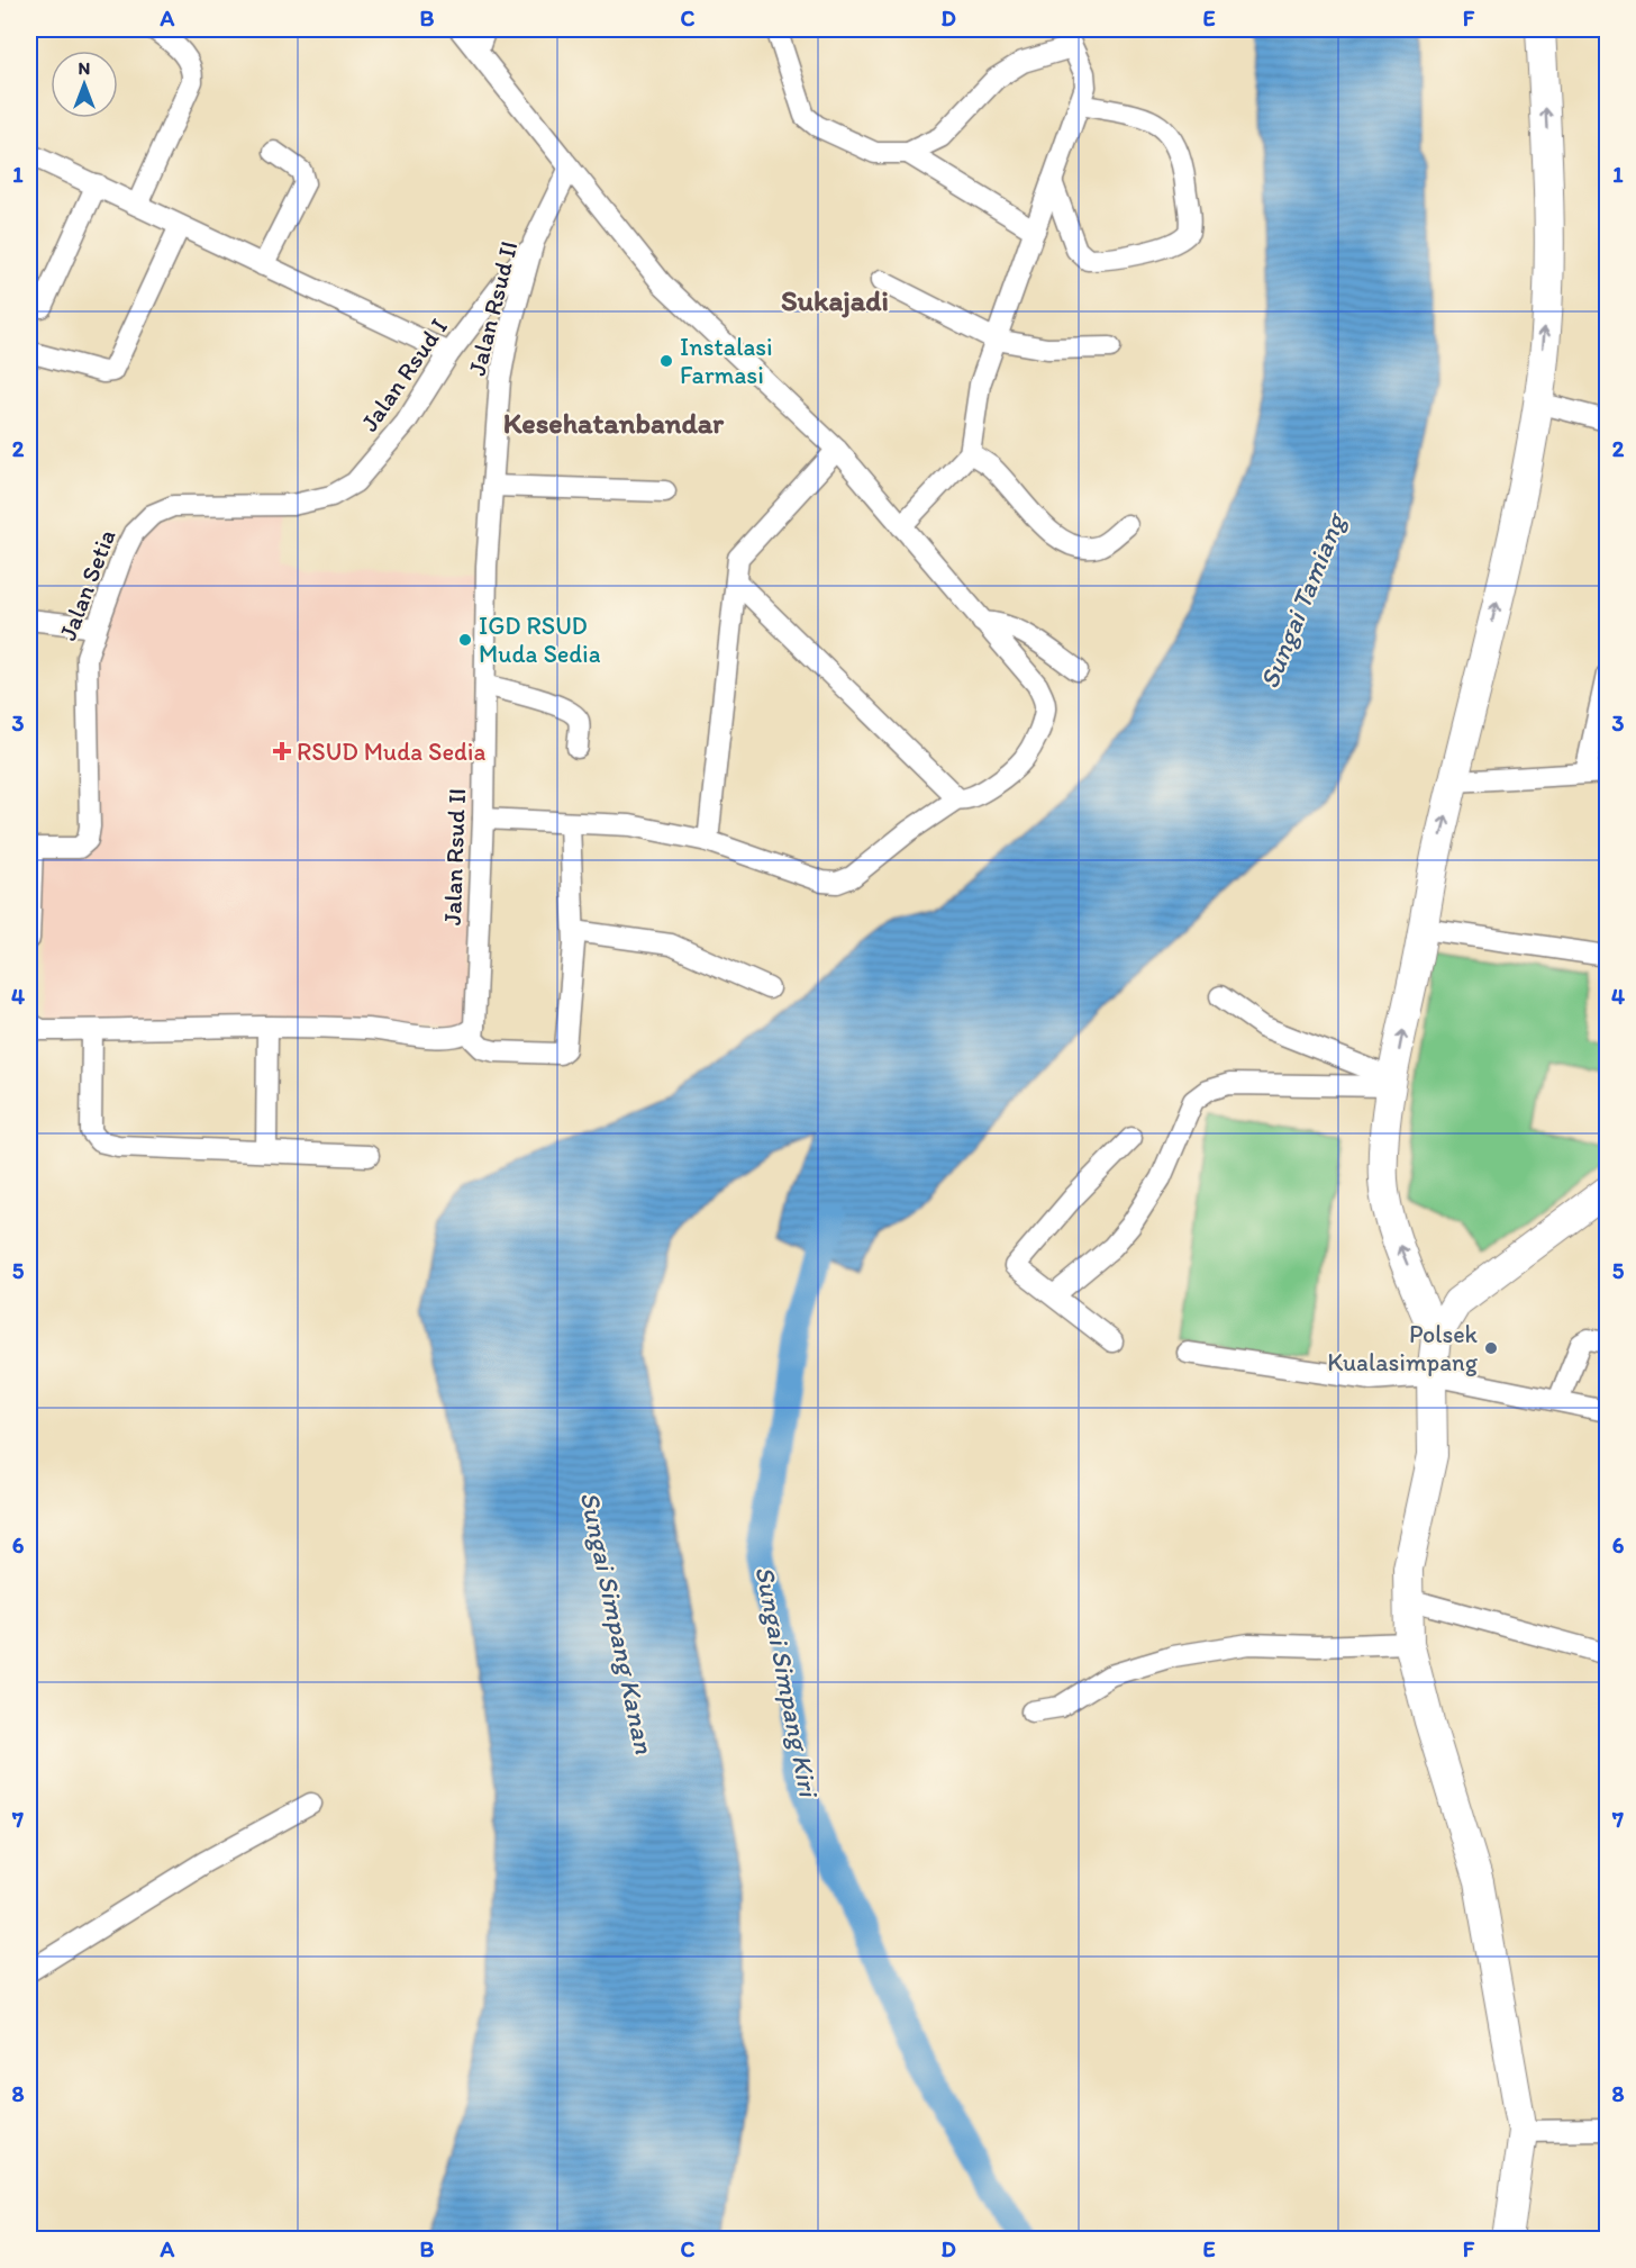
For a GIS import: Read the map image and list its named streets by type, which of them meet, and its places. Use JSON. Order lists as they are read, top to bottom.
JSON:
{
  "streets": {
    "street": ["Jalan Rsud II", "Jalan Rsud I", "Jalan Setia"]
  },
  "crossings": [
    ["Jalan Rsud II", "Jalan Rsud I"],
    ["Jalan Rsud I", "Jalan Setia"]
  ],
  "districts": ["Sukajadi", "Kesehatanbandar"],
  "water": ["Sungai Tamiang", "Sungai Simpang Kanan", "Sungai Simpang Kiri"],
  "places": {
    "other": ["Instalasi Farmasi", "IGD RSUD Muda Sedia", "Polsek Kualasimpang"],
    "health": ["RSUD Muda Sedia"]
  },
  "north": "top",
  "grid": {
    "columns": [
      "A",
      "B",
      "C",
      "D",
      "E",
      "F"
    ],
    "rows": [
      "1",
      "2",
      "3",
      "4",
      "5",
      "6",
      "7",
      "8"
    ]
  }
}
